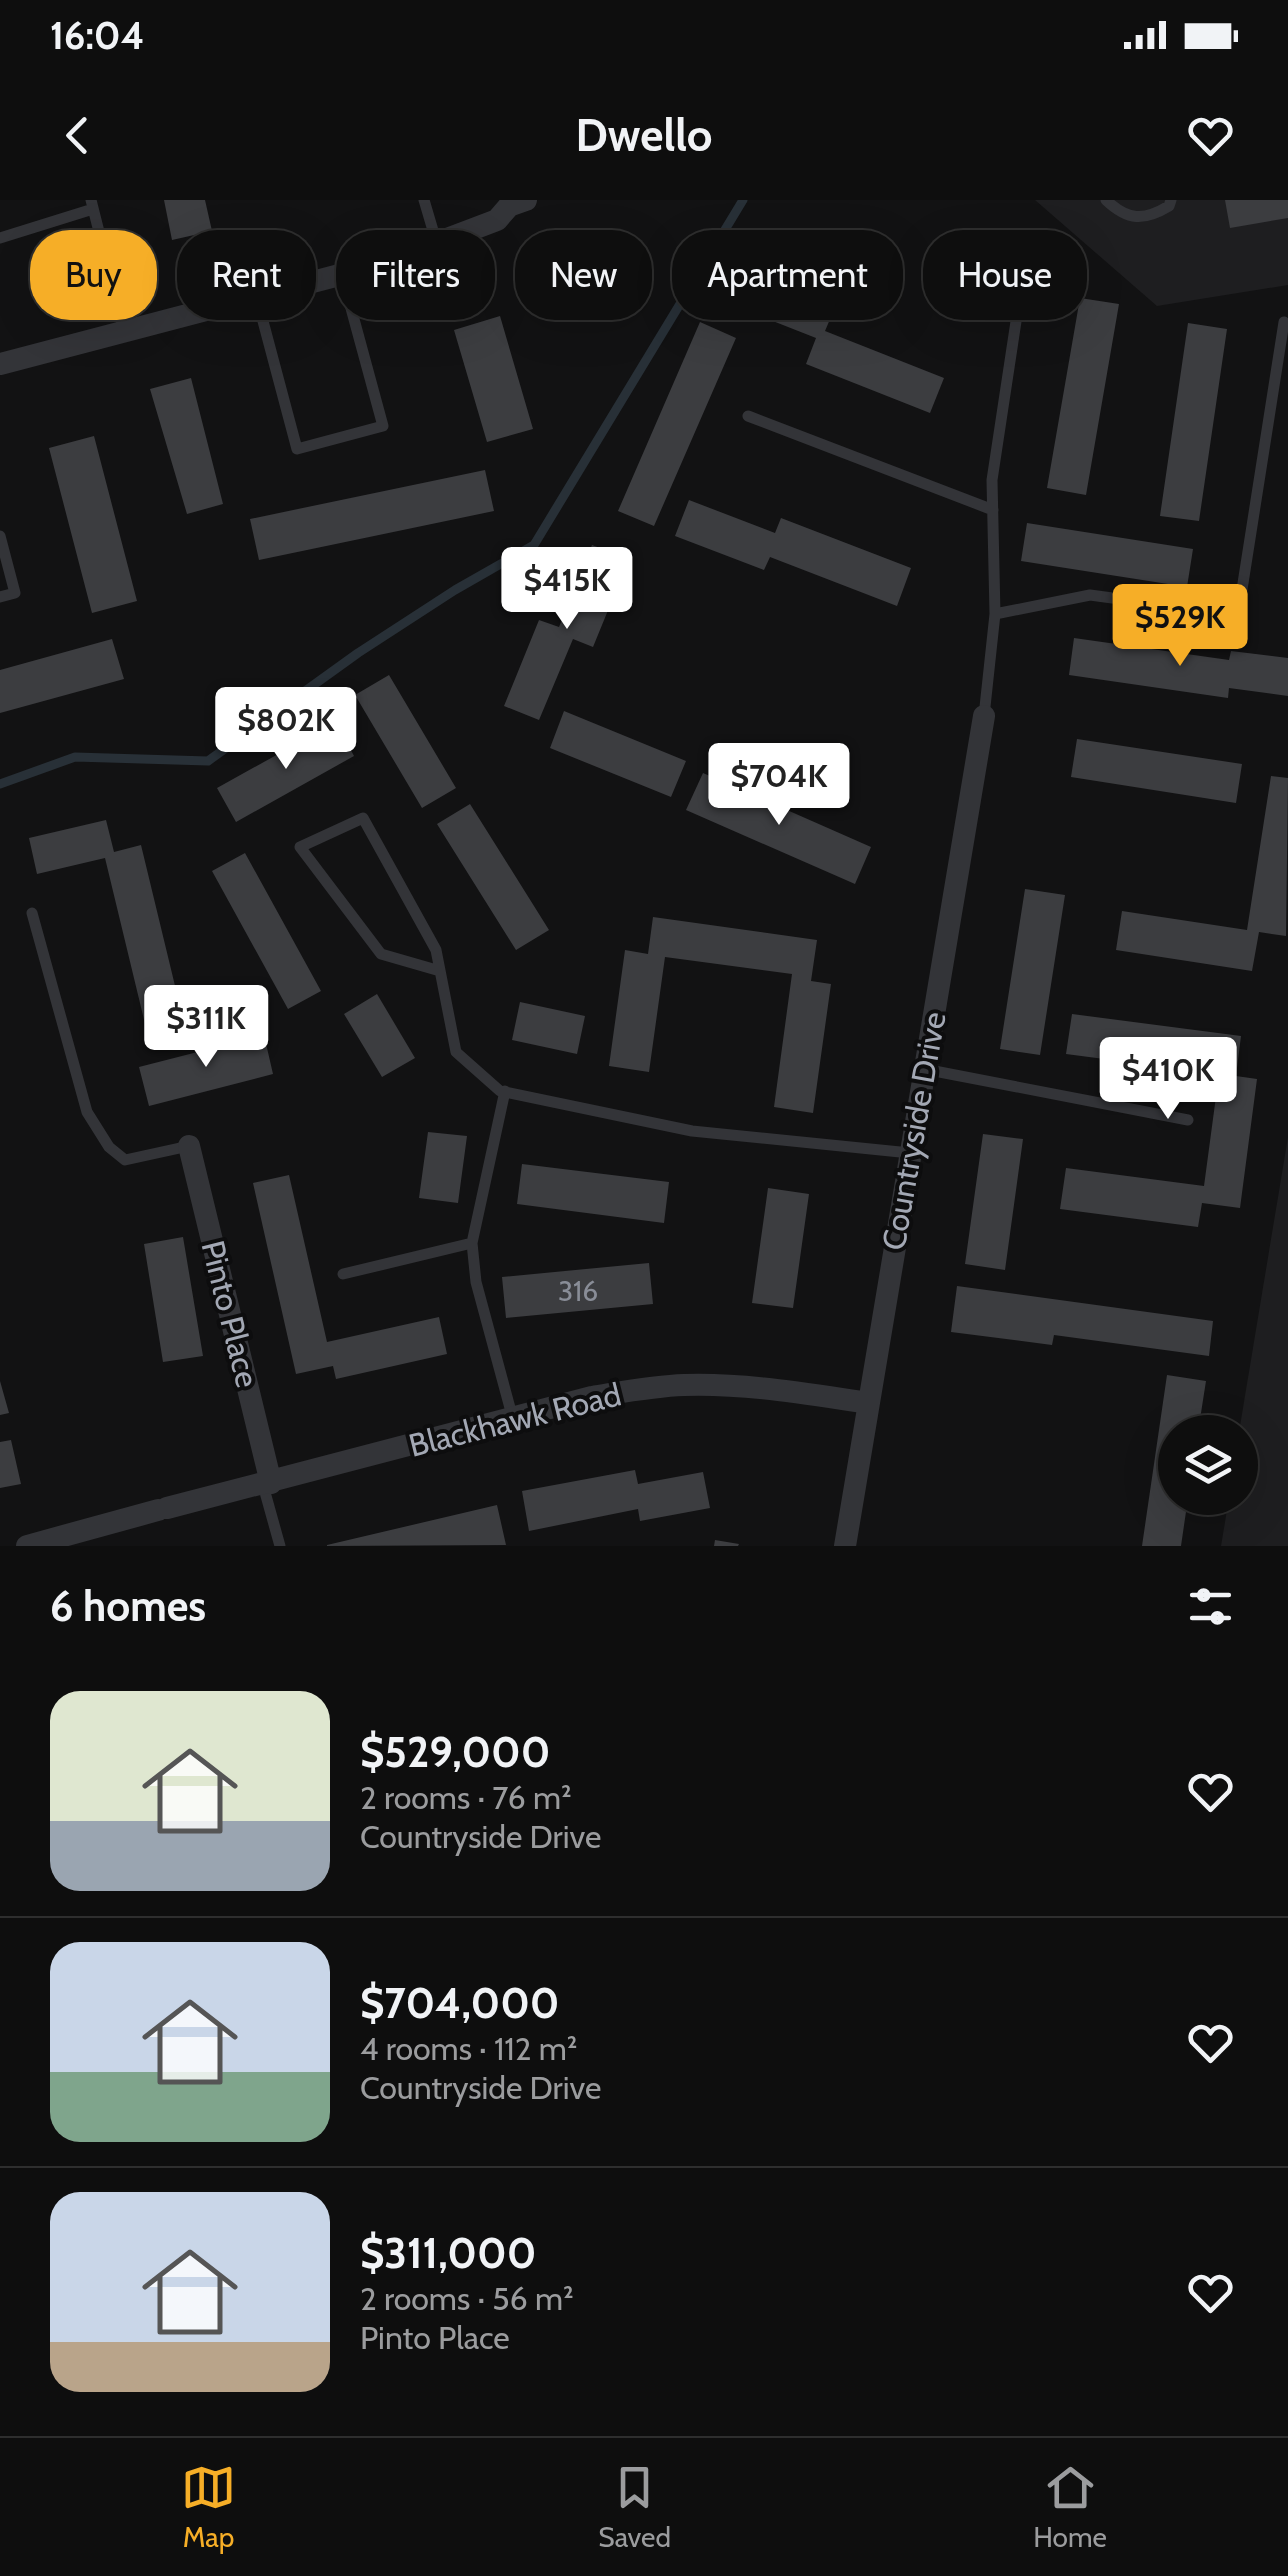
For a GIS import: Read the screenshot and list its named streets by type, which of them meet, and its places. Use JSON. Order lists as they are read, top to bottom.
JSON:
{
  "streets": {
    "street": ["Countryside Drive", "Pinto Place", "Blackhawk Road"]
  },
  "crossings": [
    ["Countryside Drive", "Blackhawk Road"],
    ["Pinto Place", "Blackhawk Road"]
  ],
  "house_numbers": ["316"],
  "page": {
    "status": "16:04",
    "header": "Dwello",
    "chip": [
      "Buy",
      "Rent",
      "Filters",
      "New",
      "Apartment",
      "House"
    ],
    "price": [
      "$415K",
      "$529K",
      "$802K",
      "$704K",
      "$311K",
      "$410K"
    ],
    "heading": "6 homes",
    "list": [
      {
        "name": "$529,000",
        "note": "2 rooms · 76 m² · Countryside Drive"
      },
      {
        "name": "$704,000",
        "note": "4 rooms · 112 m² · Countryside Drive"
      },
      {
        "name": "$311,000",
        "note": "2 rooms · 56 m² · Pinto Place"
      }
    ],
    "tabs": ["Map", "Saved", "Home"]
  }
}
